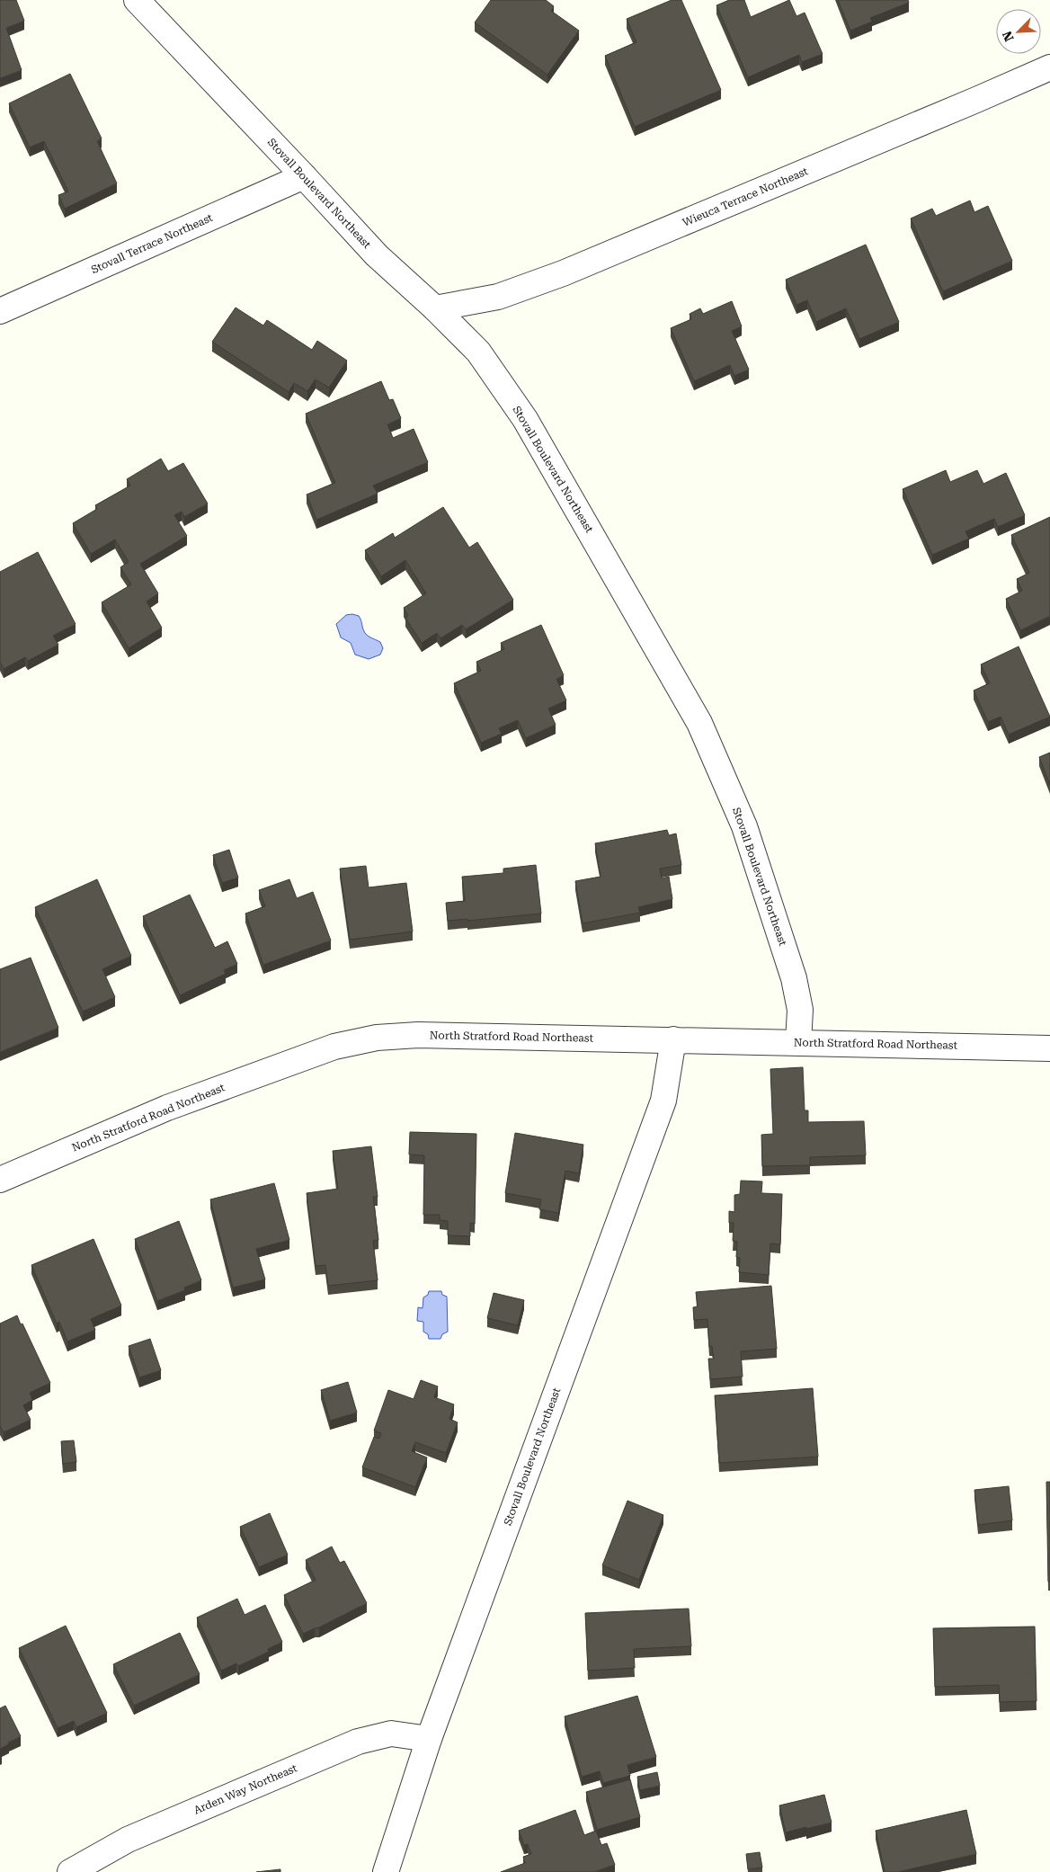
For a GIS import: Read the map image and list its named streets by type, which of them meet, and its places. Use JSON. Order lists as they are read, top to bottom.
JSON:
{
  "streets": {
    "street": [
      "Stovall Boulevard Northeast",
      "Wieuca Terrace Northeast",
      "Stovall Terrace Northeast",
      "North Stratford Road Northeast",
      "Arden Way Northeast"
    ]
  },
  "crossings": [
    ["Stovall Boulevard Northeast", "Wieuca Terrace Northeast"],
    ["Stovall Boulevard Northeast", "Stovall Terrace Northeast"],
    ["Stovall Boulevard Northeast", "North Stratford Road Northeast"],
    ["Stovall Boulevard Northeast", "Arden Way Northeast"]
  ],
  "north": "bottom left"
}
